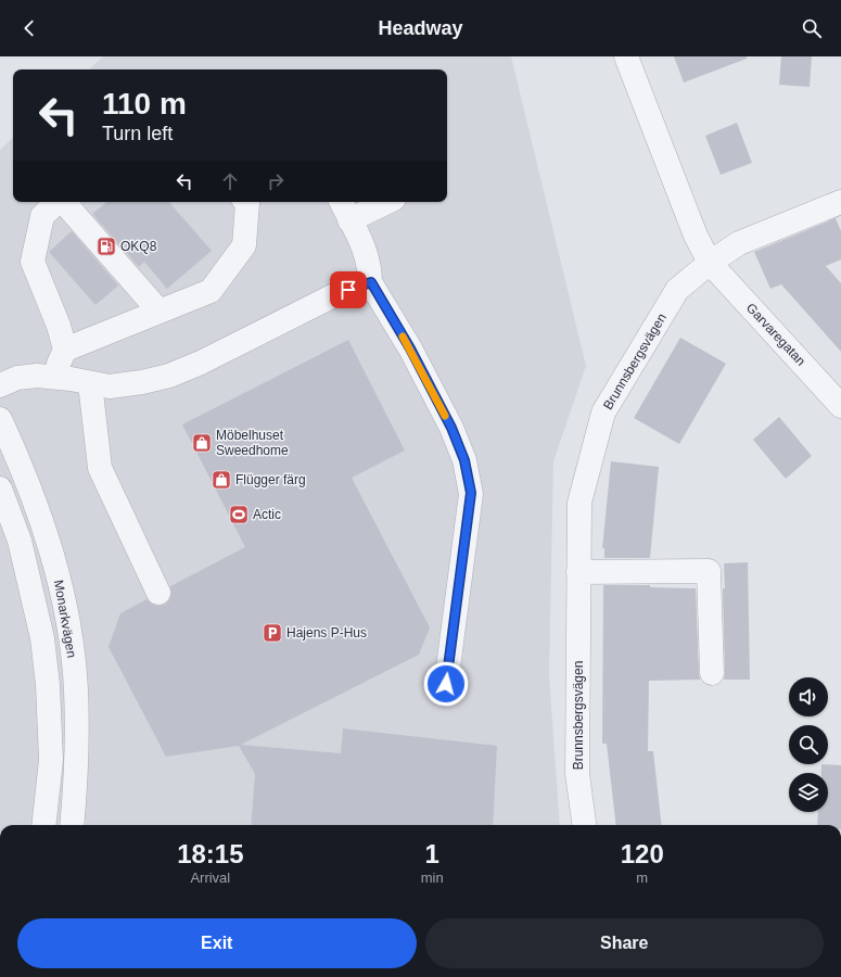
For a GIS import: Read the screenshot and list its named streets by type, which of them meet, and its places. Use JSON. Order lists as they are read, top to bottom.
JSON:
{
  "streets": {
    "street": ["Garvaregatan", "Brunnsbergsvägen", "Monarkvägen"]
  },
  "crossings": [
    ["Garvaregatan", "Brunnsbergsvägen"]
  ],
  "places": {
    "fuel station": ["OKQ8"],
    "shop": ["Möbelhuset Sweedhome", "Flügger färg"],
    "sports": ["Actic"],
    "parking": ["Hajens P-Hus"]
  },
  "page": {
    "header": "Headway",
    "turn": ["110 m", "Turn left"],
    "eta": [
      "18:15",
      "Arrival",
      "1",
      "min",
      "120",
      "m"
    ],
    "buttons": ["Exit", "Share"]
  }
}
